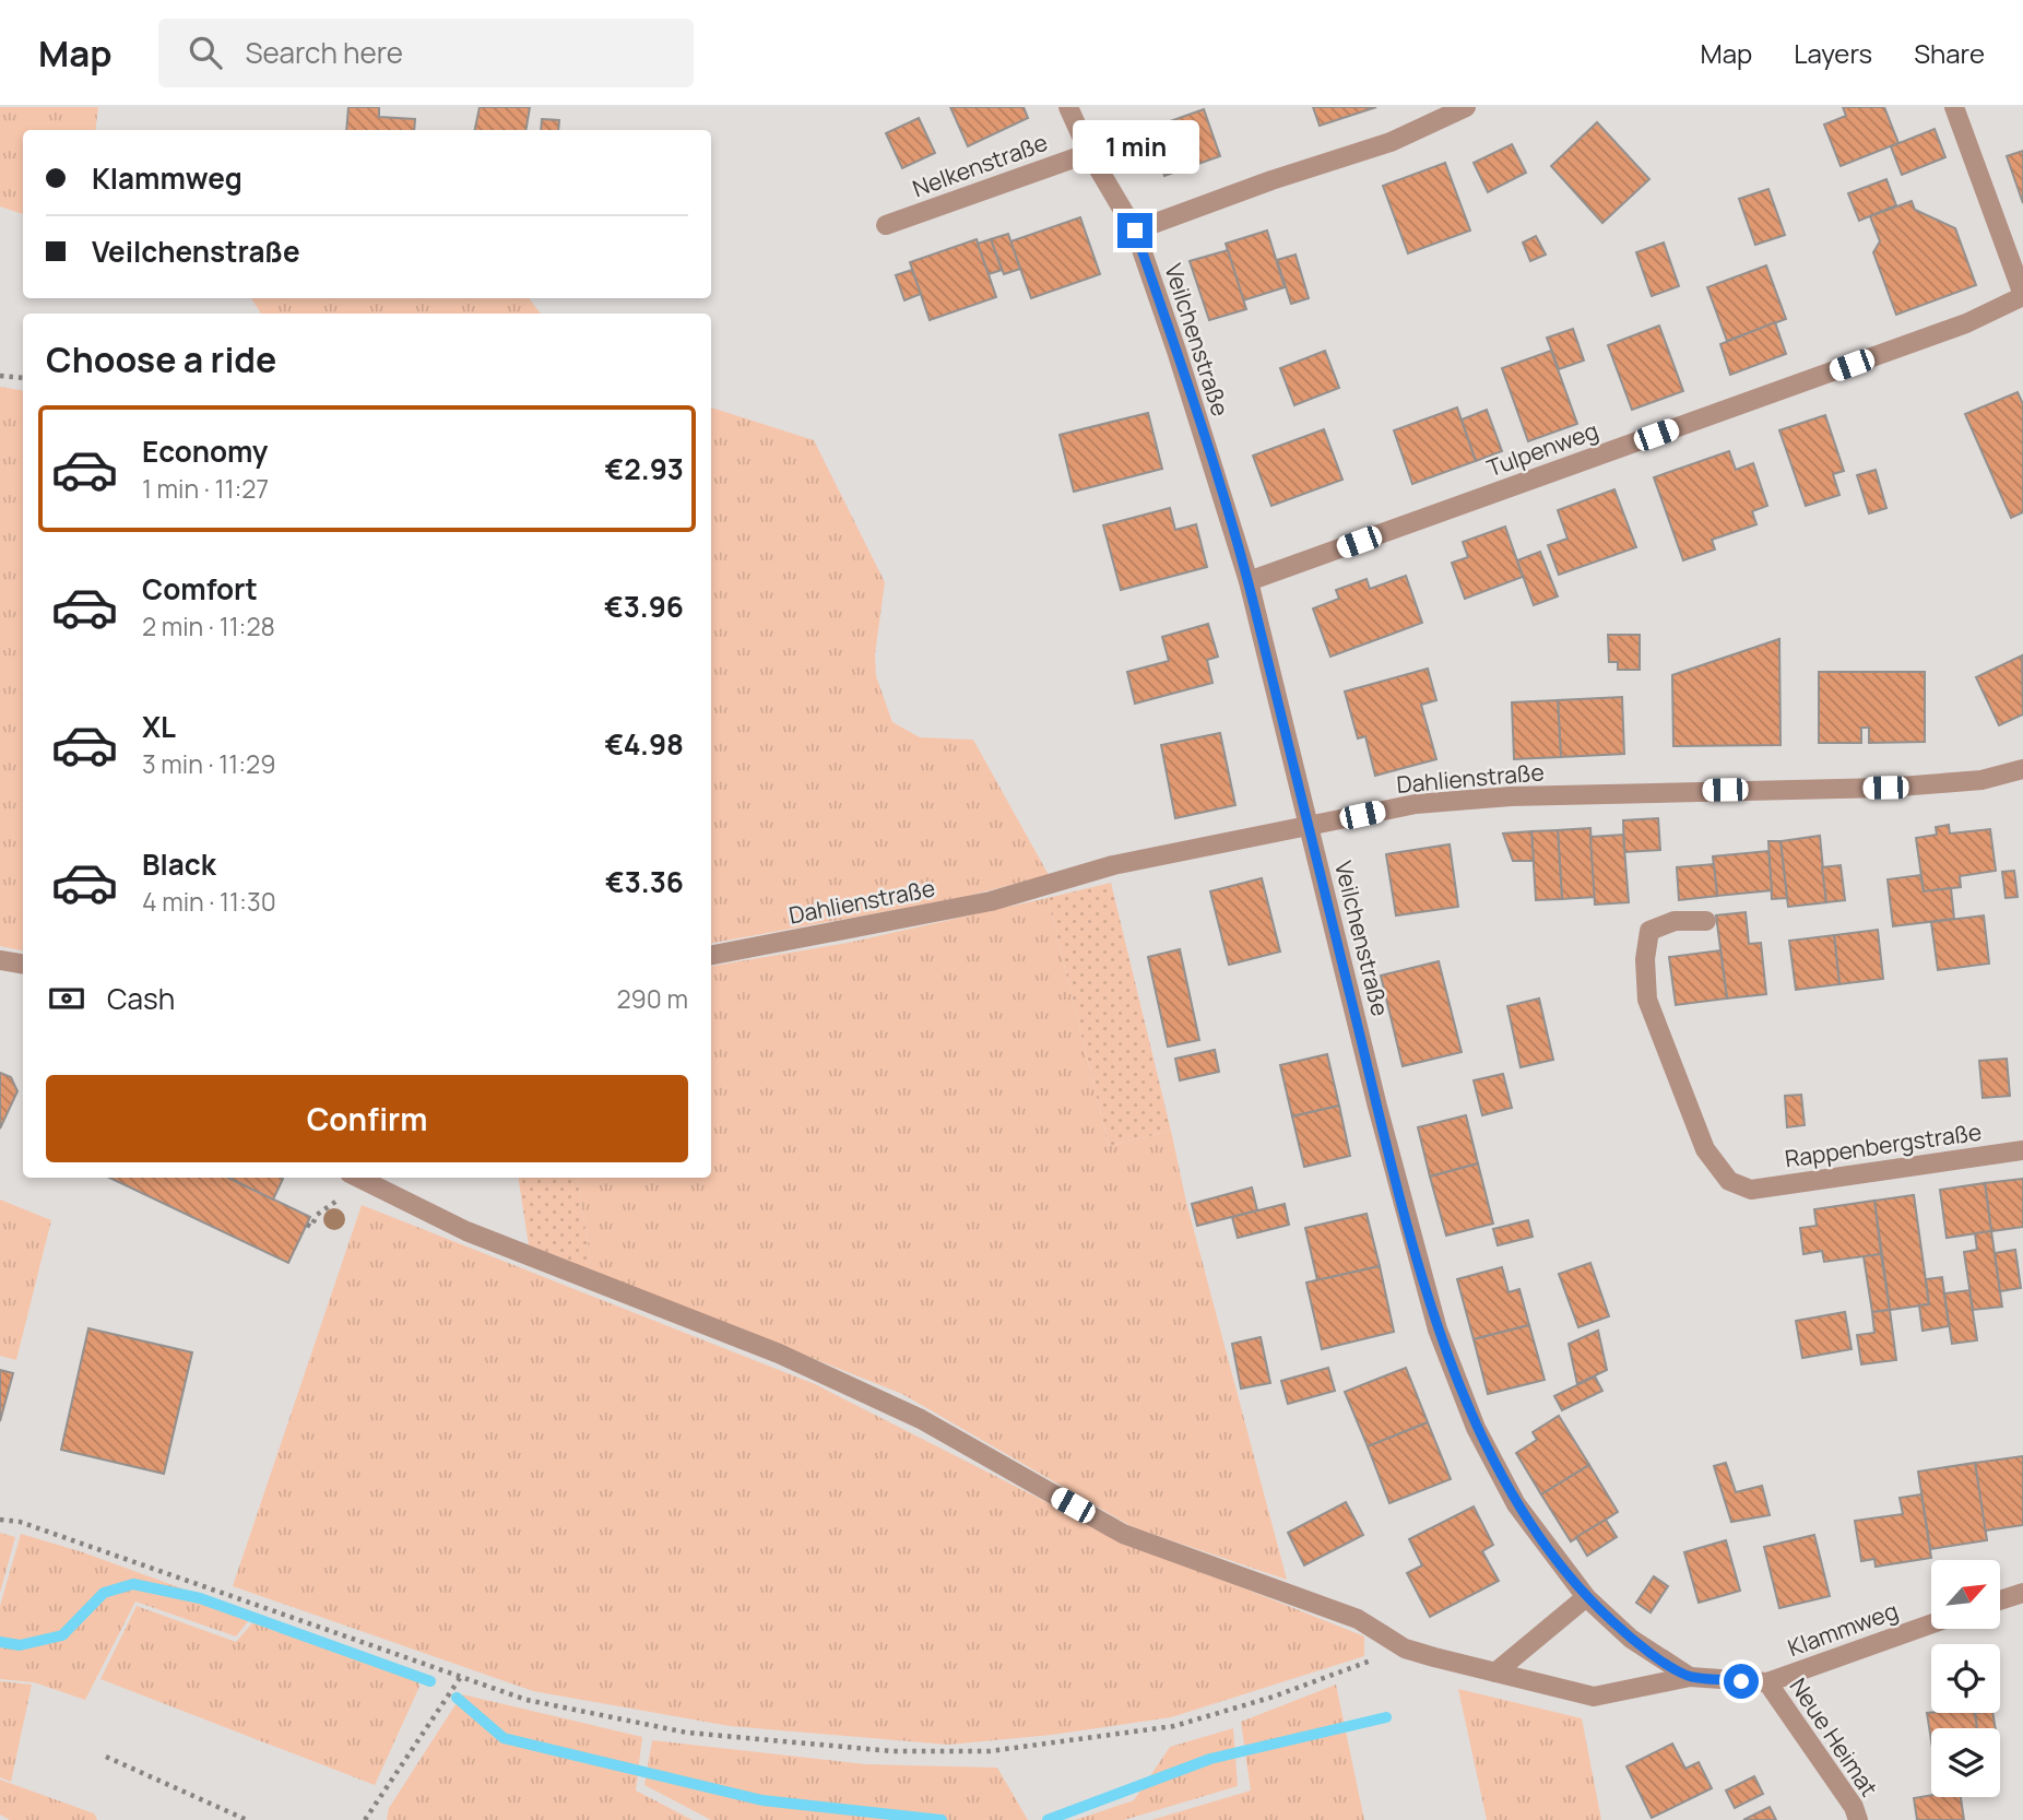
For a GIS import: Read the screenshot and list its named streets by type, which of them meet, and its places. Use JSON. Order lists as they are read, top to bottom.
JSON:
{
  "streets": {
    "street": [
      "Nelkenstraße",
      "Veilchenstraße",
      "Tulpenweg",
      "Dahlienstraße",
      "Rappenbergstraße",
      "Klammweg",
      "Neue Heimat"
    ]
  },
  "crossings": [
    ["Nelkenstraße", "Veilchenstraße"],
    ["Veilchenstraße", "Tulpenweg"],
    ["Veilchenstraße", "Dahlienstraße"],
    ["Veilchenstraße", "Klammweg"],
    ["Klammweg", "Neue Heimat"]
  ],
  "north": "top right",
  "page": {
    "header": "Map",
    "search": "Search here",
    "nav": ["Map", "Layers", "Share"],
    "bubble": "1 min",
    "banner": ["Klammweg", "Veilchenstraße"],
    "heading": "Choose a ride",
    "list": [
      {
        "name": "Economy",
        "note": "1 min · 11:27",
        "value": "€2.93"
      },
      {
        "name": "Comfort",
        "note": "2 min · 11:28",
        "value": "€3.96"
      },
      {
        "name": "XL",
        "note": "3 min · 11:29",
        "value": "€4.98"
      },
      {
        "name": "Black",
        "note": "4 min · 11:30",
        "value": "€3.36"
      }
    ],
    "pay": ["Cash", "290 m"],
    "buttons": "Confirm"
  }
}
